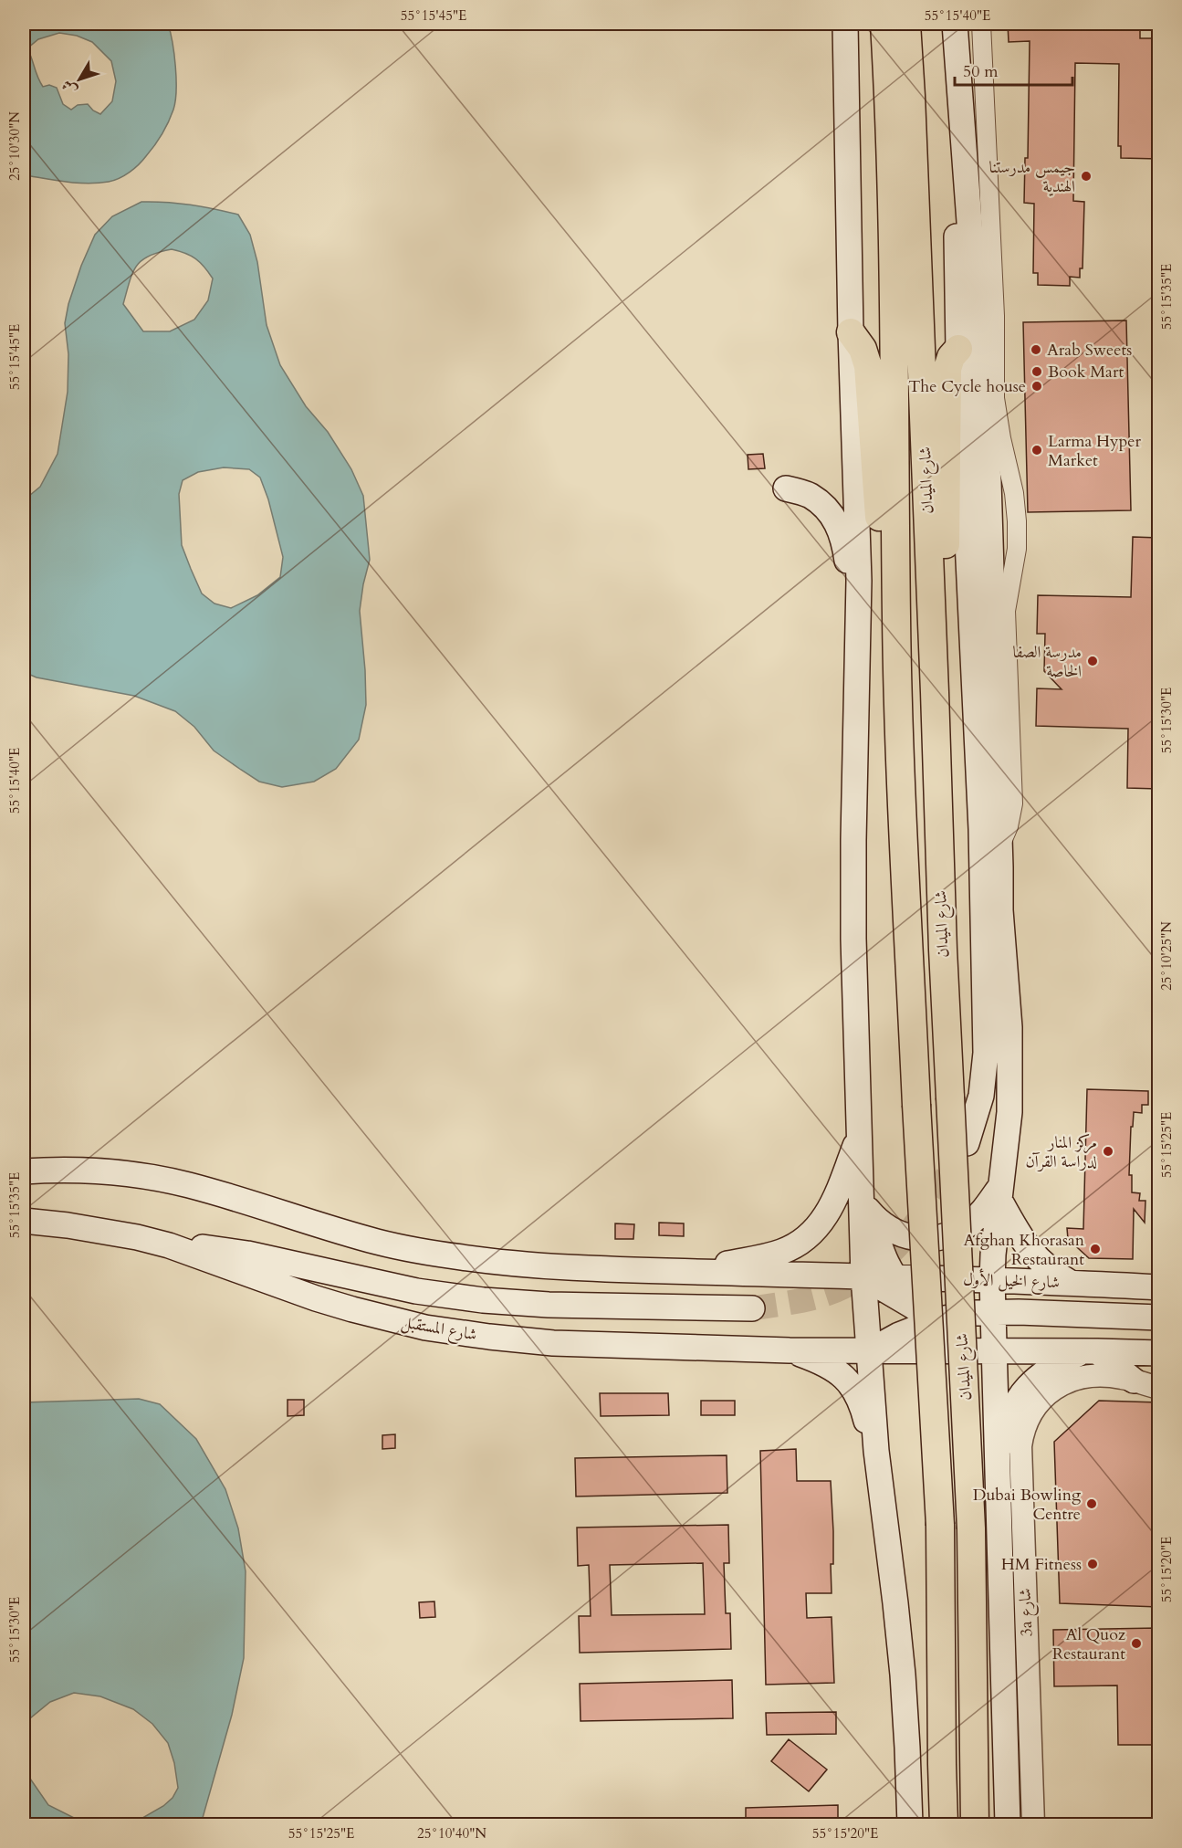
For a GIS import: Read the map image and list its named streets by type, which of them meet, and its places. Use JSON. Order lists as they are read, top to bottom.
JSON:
{
  "streets": {
    "main road": ["شارع الميدان", "شارع الخيل الأول", "شارع المستقبل"],
    "street": ["3a شارع"]
  },
  "places": [
    "جيمس مدرستنا الهندية",
    "Arab Sweets",
    "Book Mart",
    "The Cycle house",
    "Larma Hyper Market",
    "مدرسة الصفا الخاصة",
    "مركز المنار لدراسة القرآن",
    "Afghan Khorasan Restaurant",
    "Dubai Bowling Centre",
    "HM Fitness",
    "Al Quoz Restaurant"
  ],
  "scale_bar": "50 m",
  "north": "bottom left",
  "coordinates": [
    "55°15'45\"E",
    "55°15'40\"E",
    "25°10'30\"N",
    "55°15'35\"E",
    "55°15'30\"E",
    "25°10'25\"N",
    "55°15'25\"E",
    "55°15'20\"E",
    "25°10'40\"N"
  ]
}
